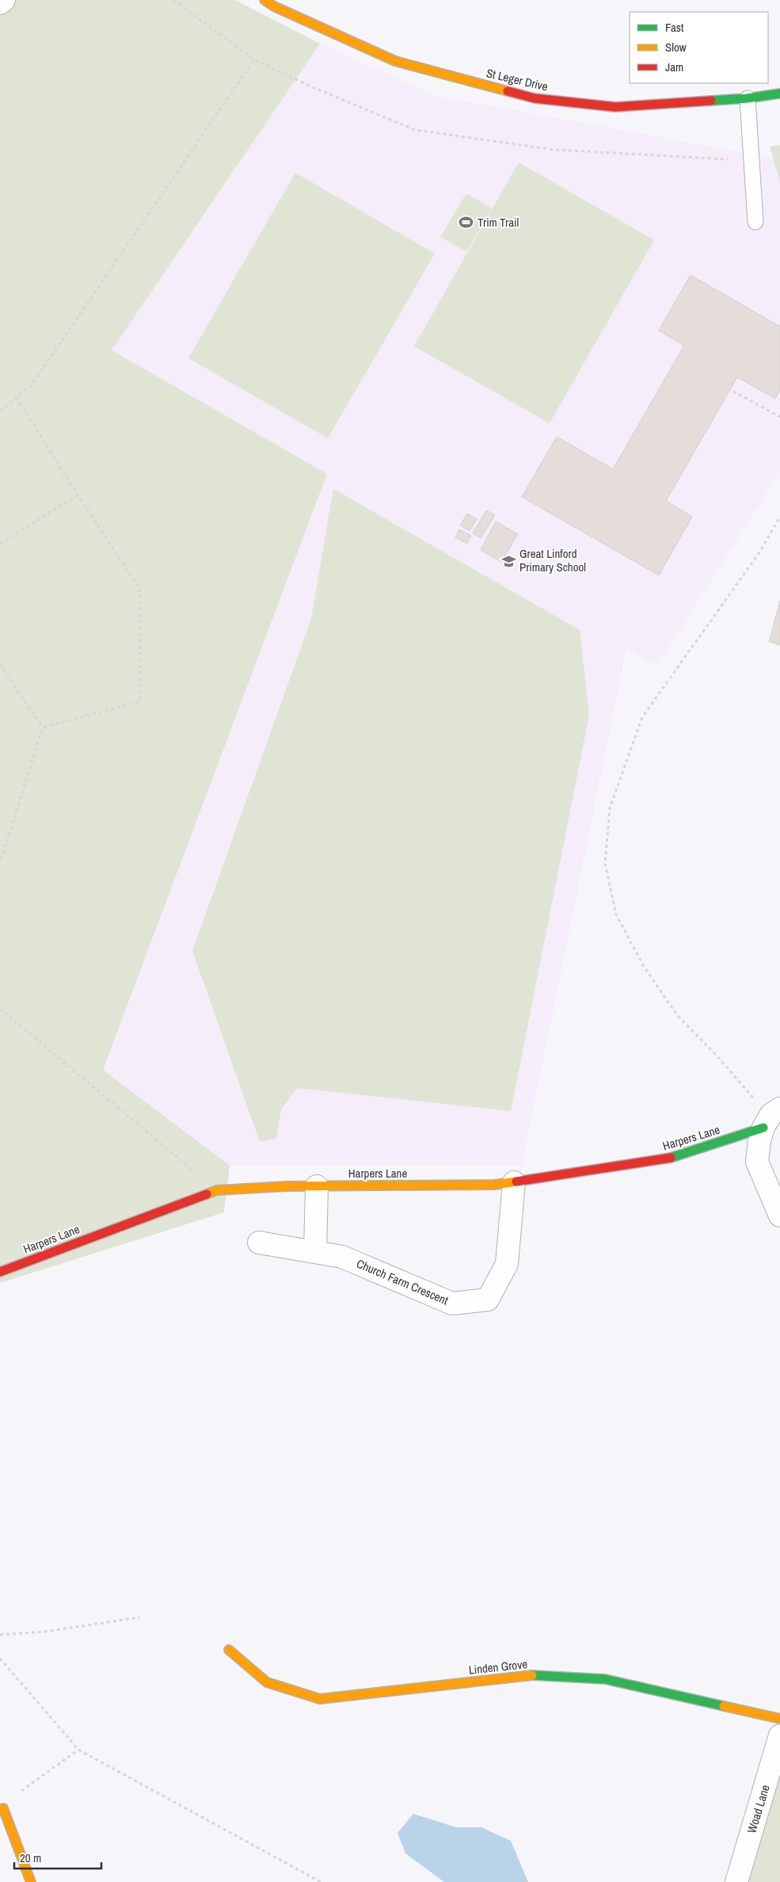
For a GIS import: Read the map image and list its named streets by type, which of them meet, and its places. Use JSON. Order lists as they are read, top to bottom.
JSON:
{
  "streets": {
    "street": [
      "St Leger Drive",
      "Harpers Lane",
      "Church Farm Crescent",
      "Linden Grove",
      "Woad Lane"
    ]
  },
  "crossings": [
    ["Harpers Lane", "Church Farm Crescent"]
  ],
  "places": {
    "sports": ["Trim Trail"],
    "school or university": ["Great Linford Primary School"]
  },
  "legend": ["Fast", "Slow", "Jam"],
  "scale_bar": "20 m"
}
